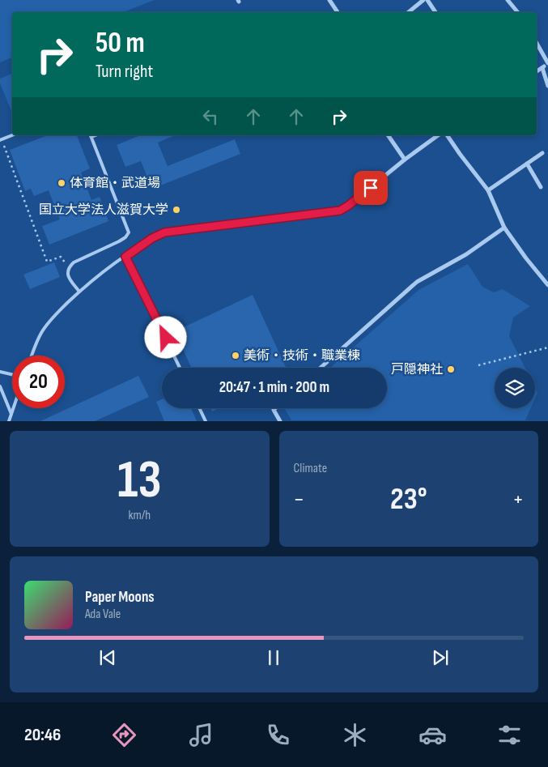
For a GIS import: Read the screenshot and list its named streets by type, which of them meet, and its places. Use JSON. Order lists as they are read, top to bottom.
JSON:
{
  "places": [
    "体育館・武道場",
    "国立大学法人滋賀大学",
    "美術・技術・職業棟",
    "戸隠神社"
  ],
  "page": {
    "turn": ["50 m", "Turn right"],
    "limit": "20",
    "trip": "20:47 · 1 min · 200 m",
    "tile": [
      ["13", "km/h"],
      "Climate"
    ],
    "heat": ["−", "23°", "+"],
    "song": ["Paper Moons", "Ada Vale"],
    "tabs": "20:46"
  }
}
